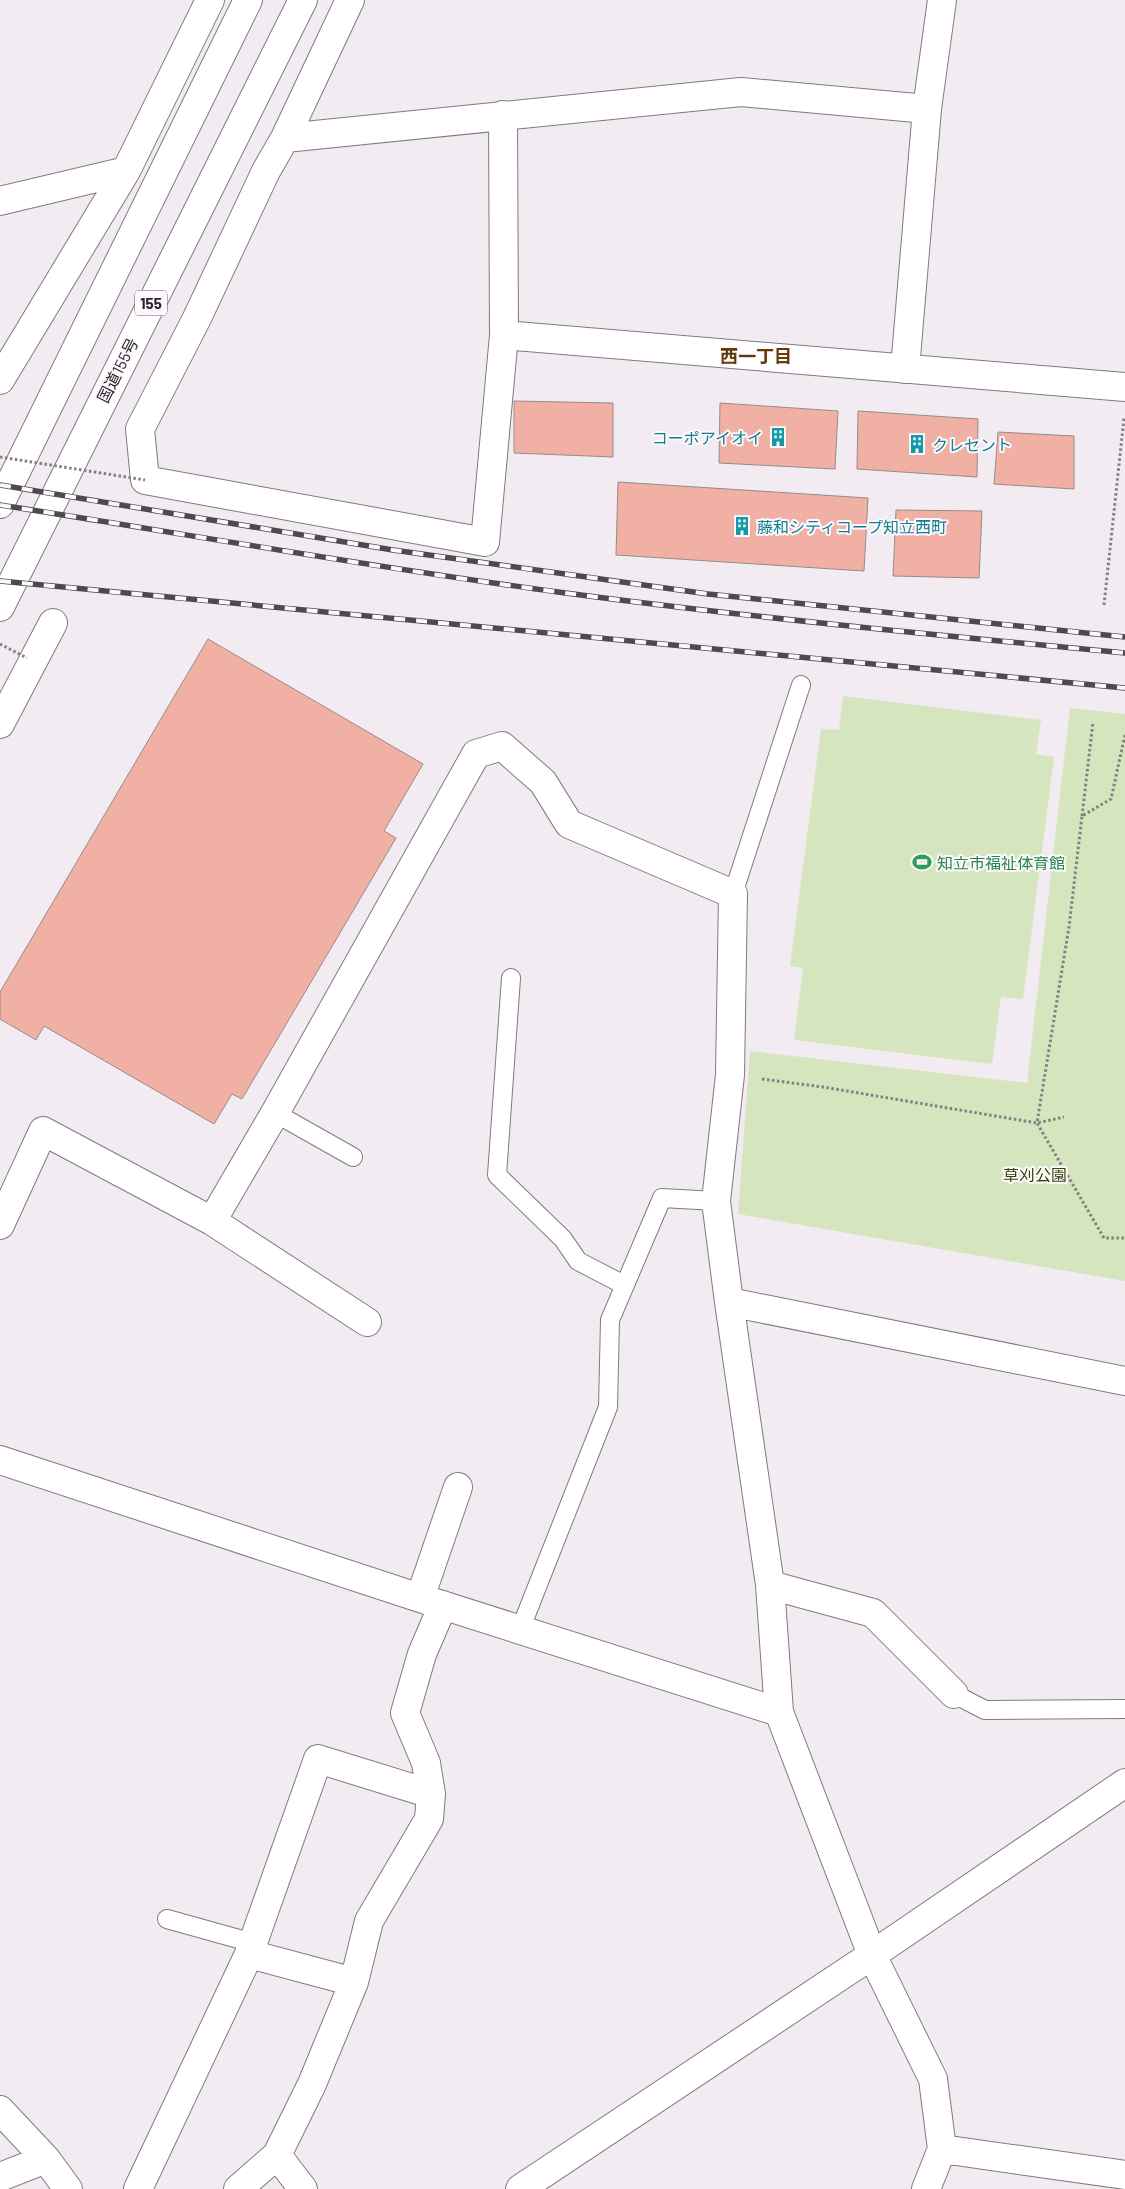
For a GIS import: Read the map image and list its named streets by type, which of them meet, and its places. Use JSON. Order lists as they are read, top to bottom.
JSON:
{
  "streets": {
    "main road": ["155", "国道155号"]
  },
  "districts": ["西一丁目"],
  "parks": ["草刈公園"],
  "places": {
    "building": ["コーポアイオイ", "クレセント", "藤和シティコープ知立西町"],
    "sports": ["知立市福祉体育館"]
  }
}
